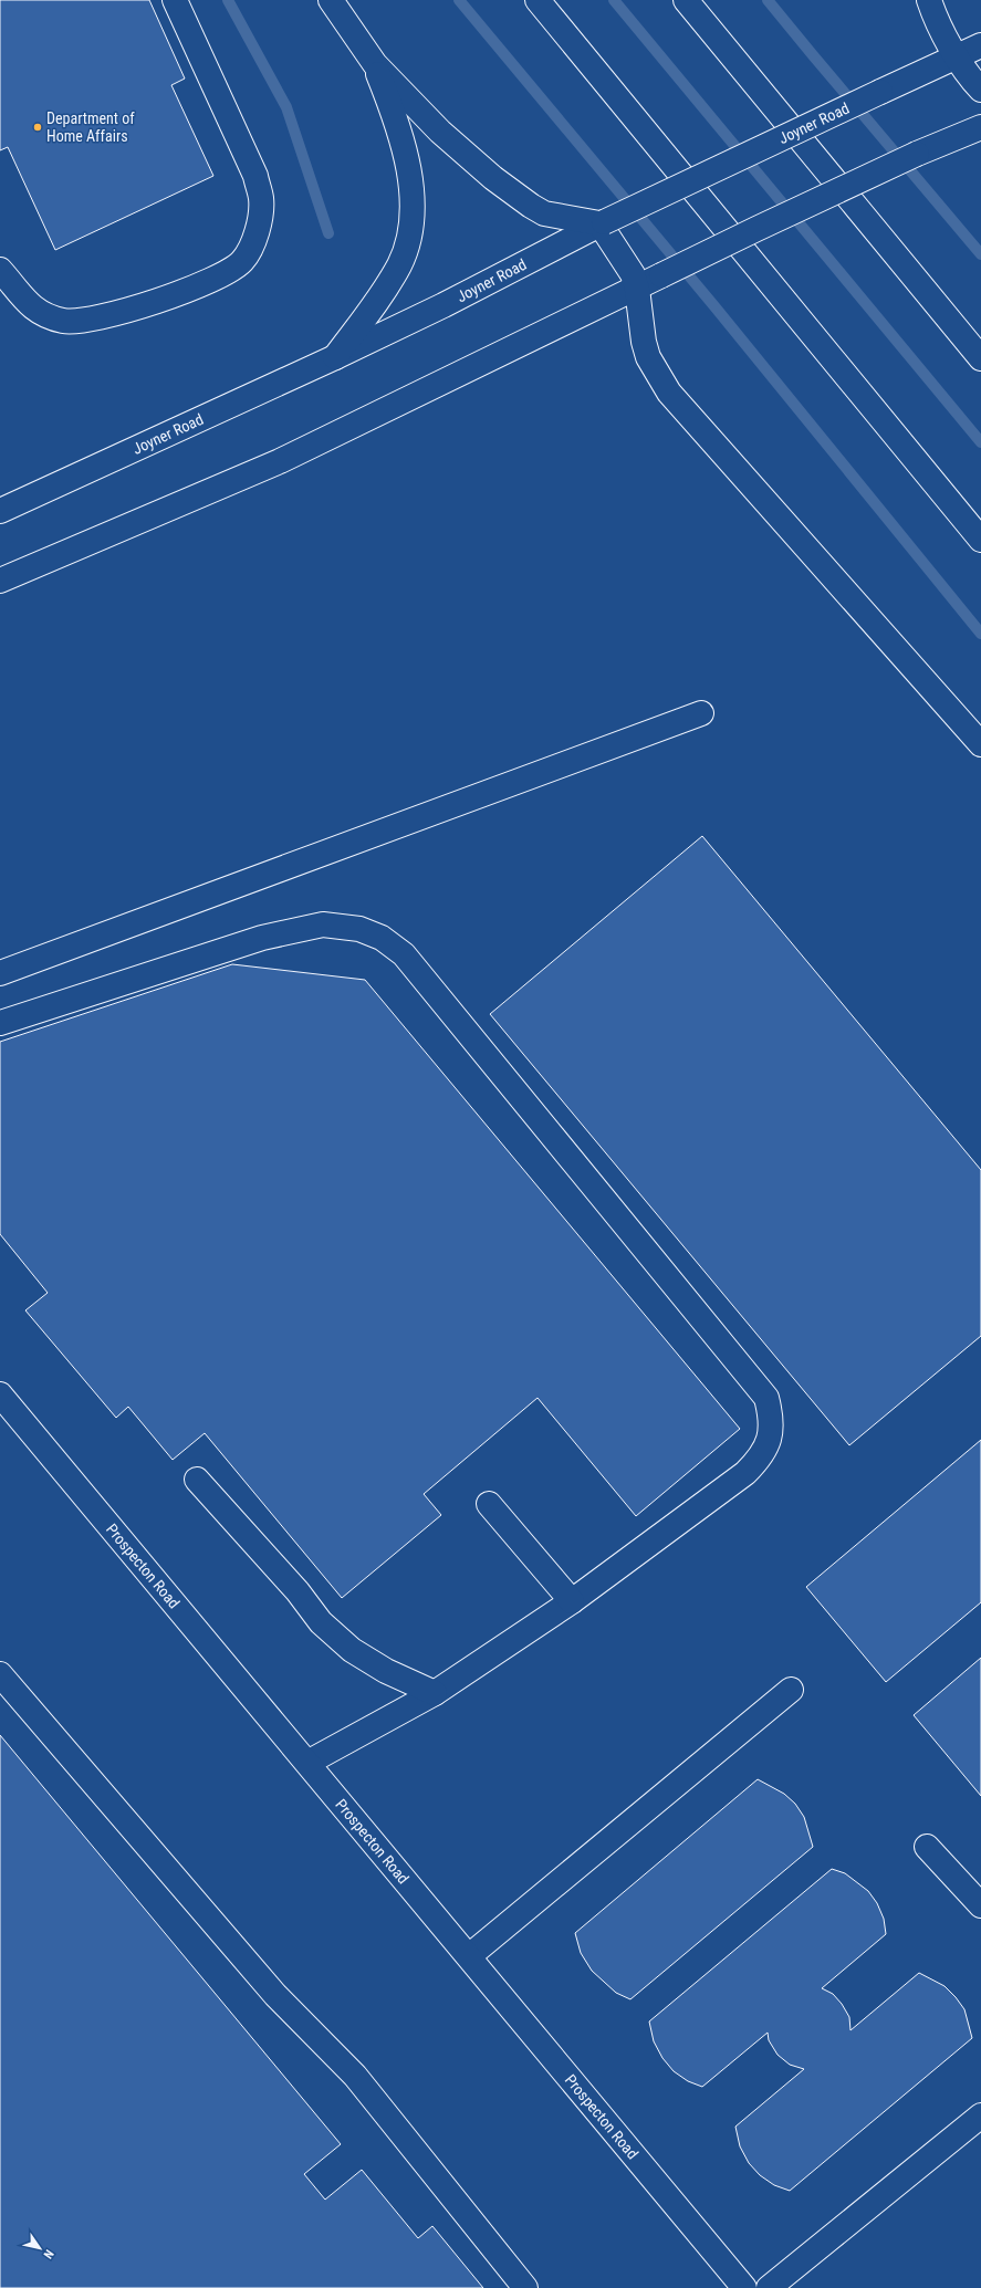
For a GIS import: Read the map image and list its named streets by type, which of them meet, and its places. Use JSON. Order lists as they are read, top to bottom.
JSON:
{
  "streets": {
    "main road": ["Joyner Road", "Prospecton Road"]
  },
  "places": ["Department of Home Affairs"],
  "north": "bottom right"
}
